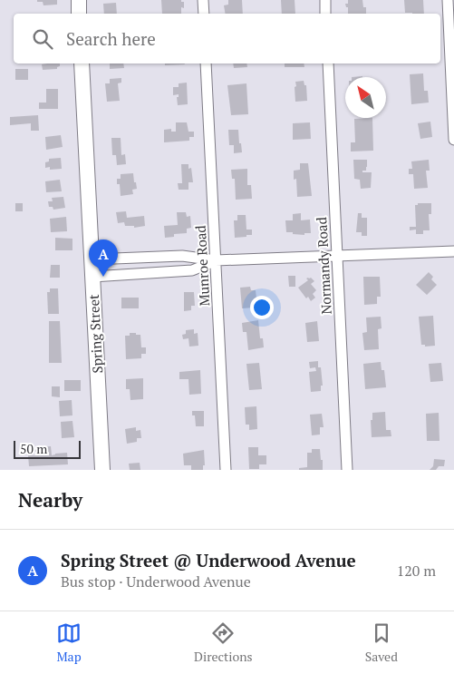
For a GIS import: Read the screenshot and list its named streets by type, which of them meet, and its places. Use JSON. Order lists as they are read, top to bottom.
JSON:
{
  "streets": {
    "main road": ["Spring Street"],
    "street": ["Munroe Road", "Normandy Road"]
  },
  "scale_bar": "50 m",
  "north": "top left",
  "page": {
    "search": "Search here",
    "pins": "A",
    "scale": "50 m",
    "heading": "Nearby",
    "list": [
      {
        "mark": "A",
        "name": "Spring Street @ Underwood Avenue",
        "note": "Bus stop · Underwood Avenue",
        "value": "120 m"
      }
    ],
    "nav": ["Map", "Directions", "Saved"]
  }
}
